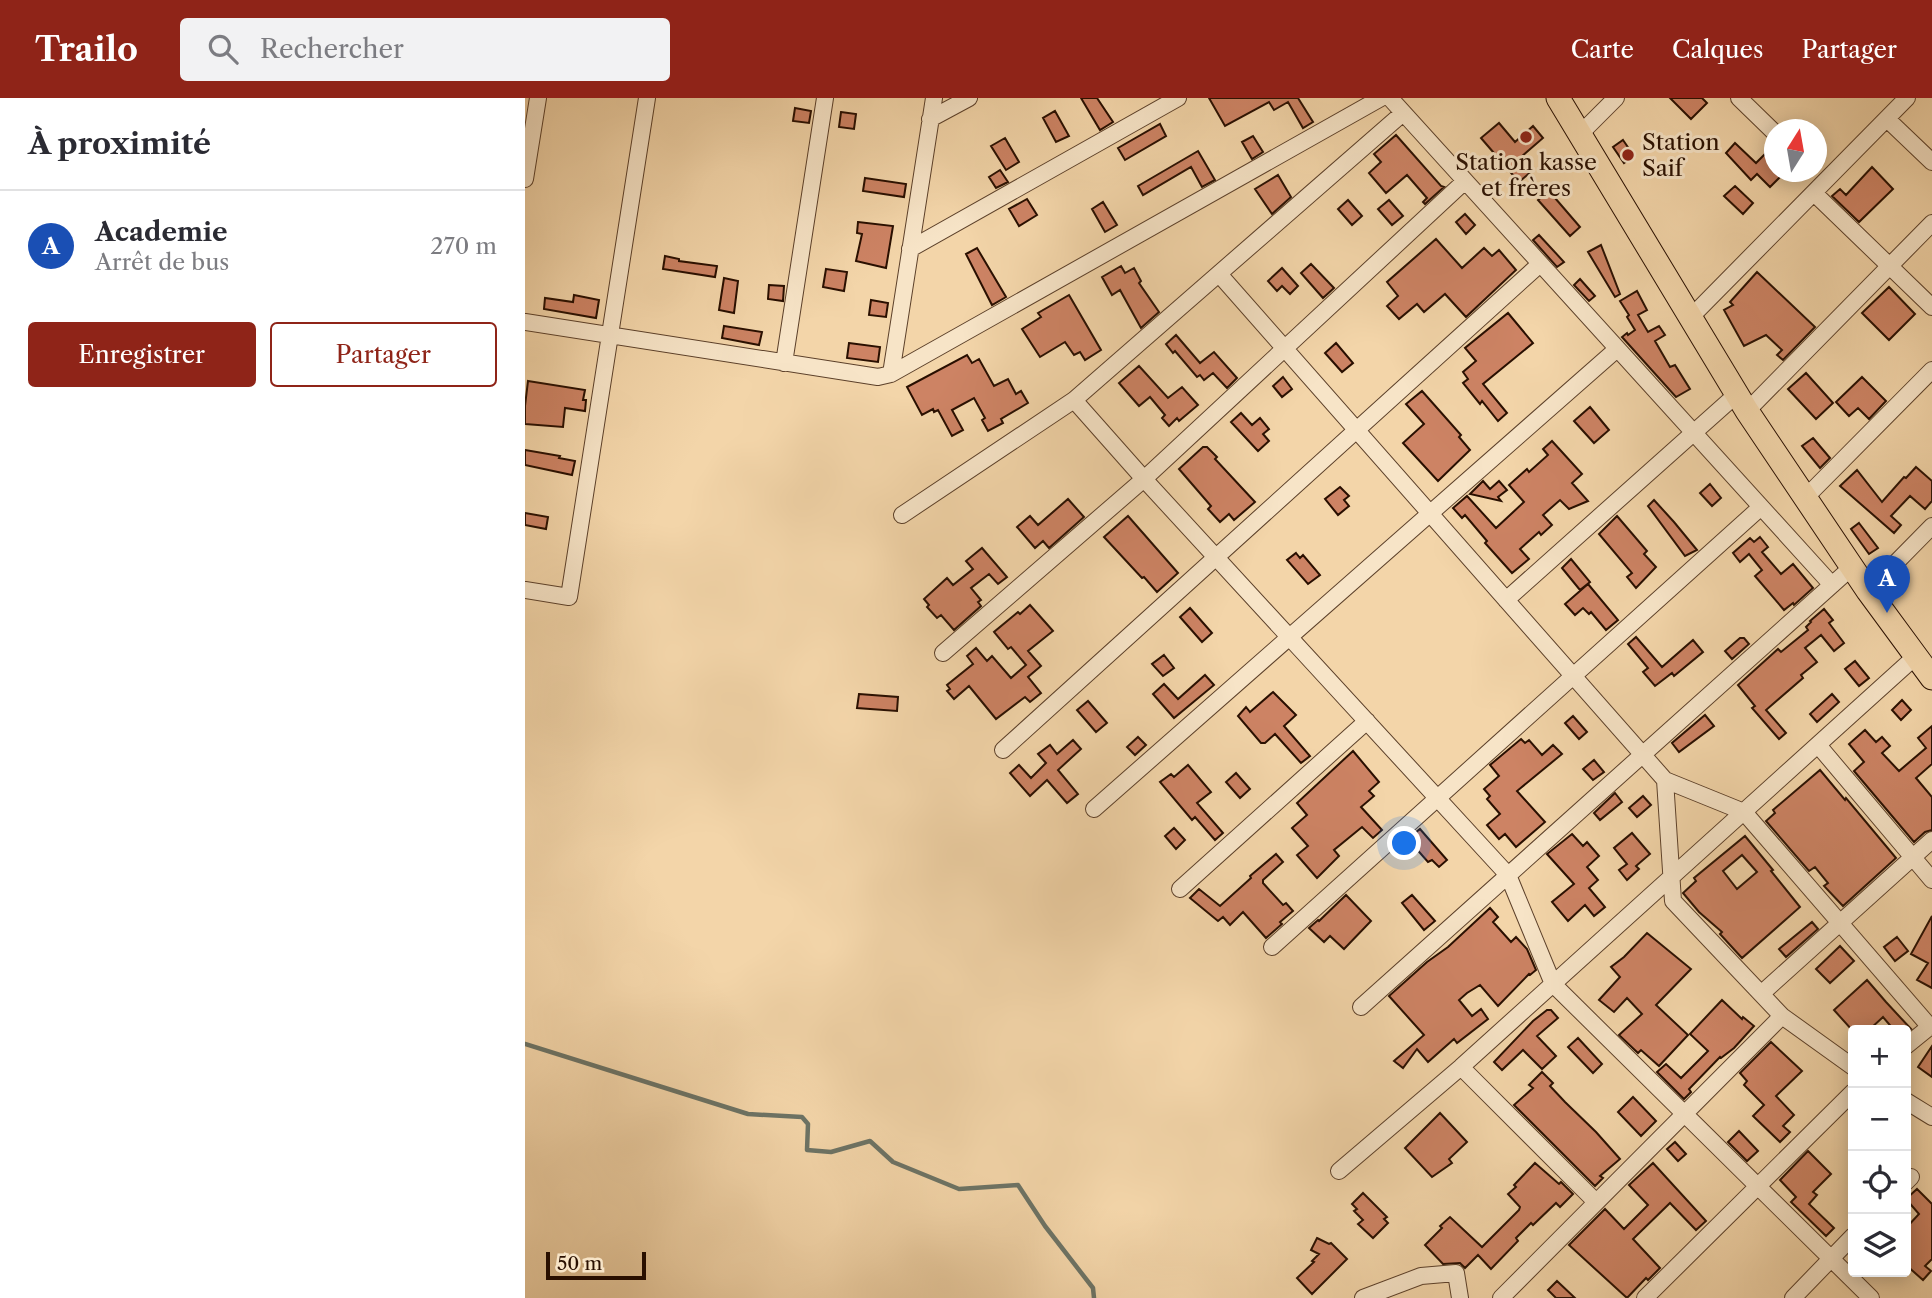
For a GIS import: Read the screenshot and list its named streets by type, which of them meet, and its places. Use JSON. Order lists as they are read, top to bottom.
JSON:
{
  "places": ["Station kasse et frères", "Station Saif"],
  "scale_bar": "50 m",
  "north": "top",
  "page": {
    "header": "Trailo",
    "search": "Rechercher",
    "nav": ["Carte", "Calques", "Partager"],
    "heading": "À proximité",
    "list": [
      {
        "mark": "A",
        "name": "Academie",
        "note": "Arrêt de bus",
        "value": "270 m"
      }
    ],
    "buttons": ["Enregistrer", "Partager"],
    "pins": "A",
    "map_buttons": ["+", "−"],
    "scale": "50 m"
  }
}
